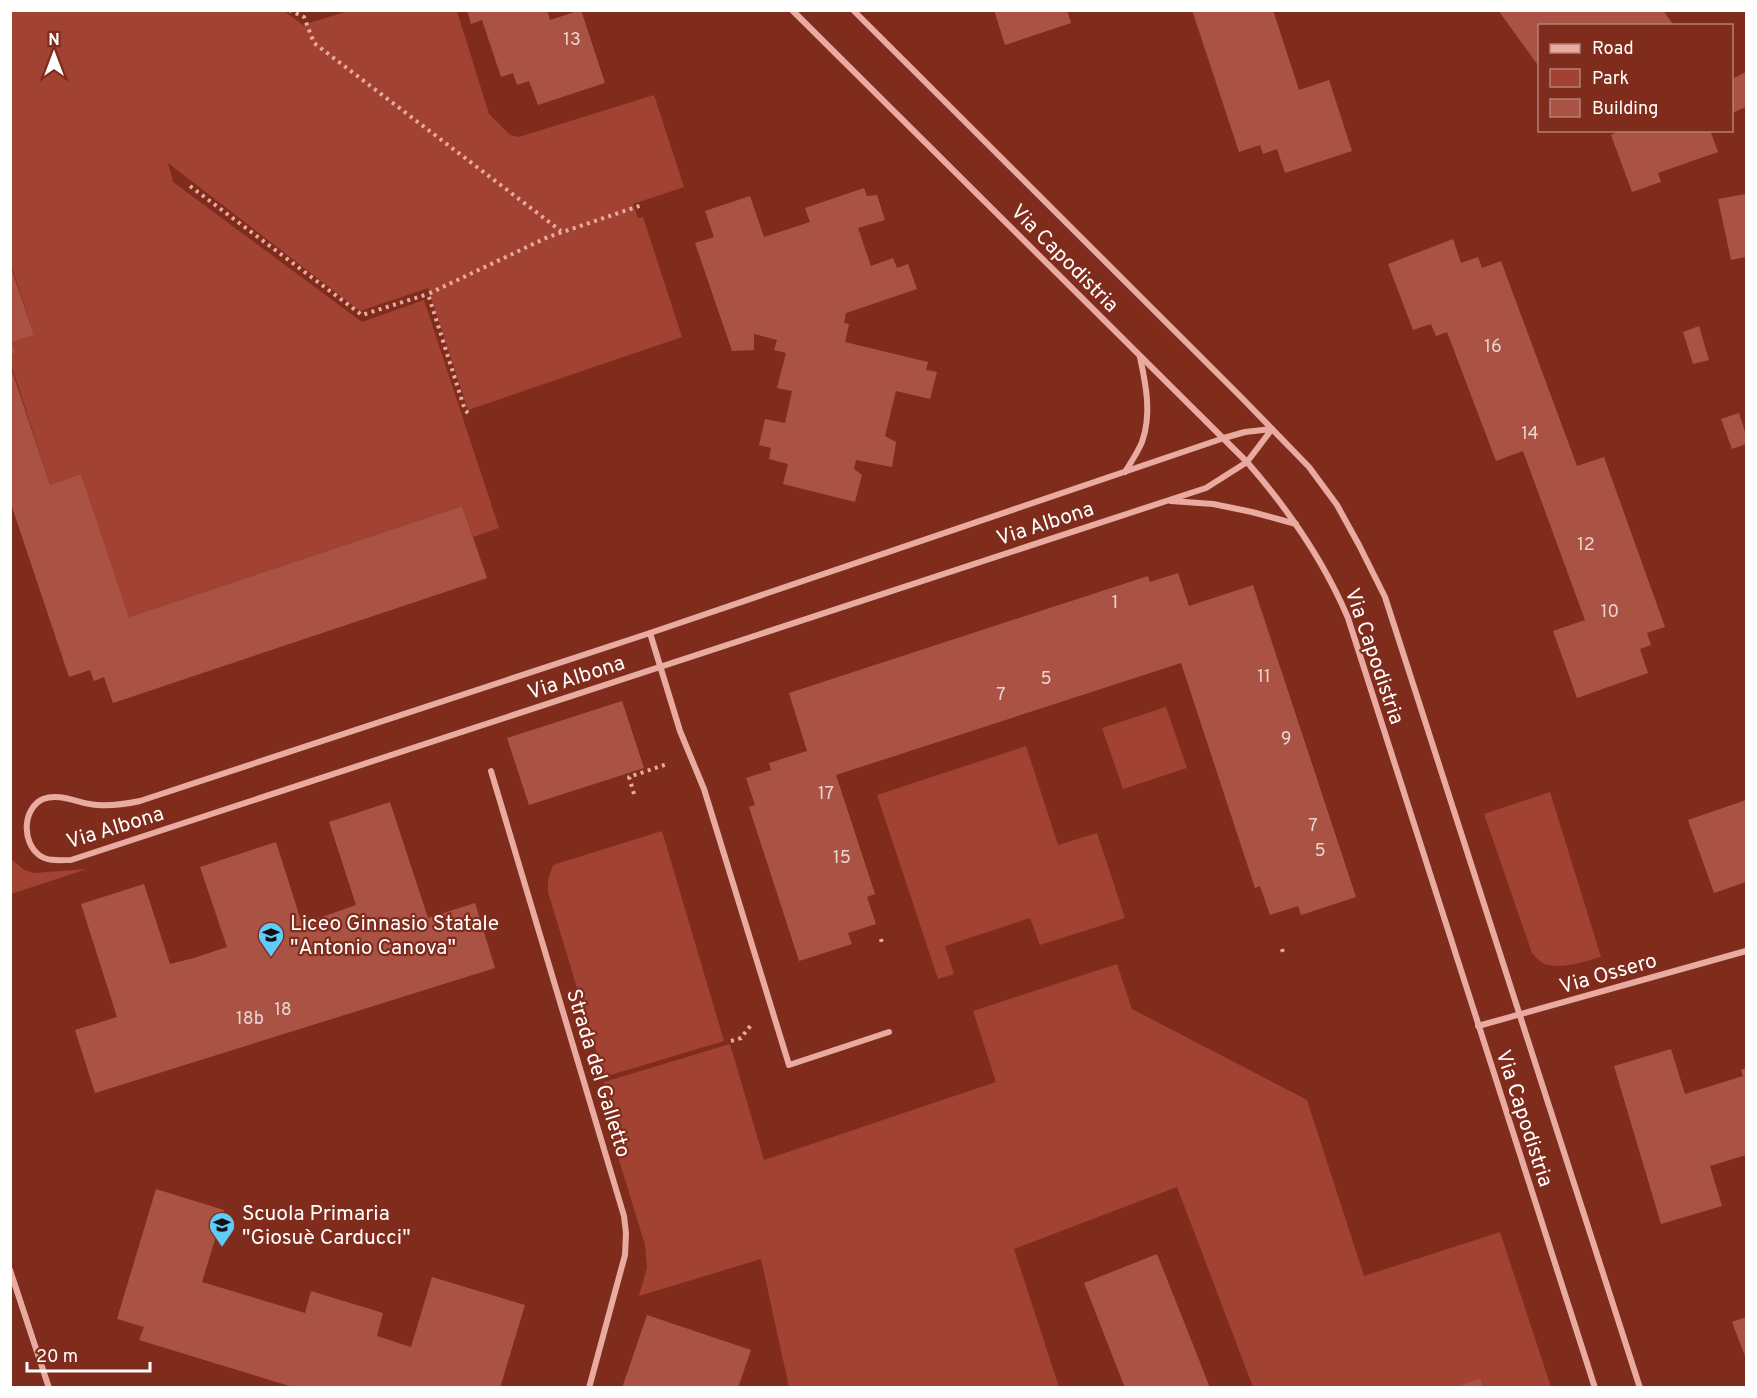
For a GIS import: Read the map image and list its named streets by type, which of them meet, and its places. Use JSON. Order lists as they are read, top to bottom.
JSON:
{
  "streets": {
    "street": [
      "Via Capodistria",
      "Via Albona",
      "Via Ossero",
      "Strada del Galletto"
    ]
  },
  "crossings": [
    ["Via Capodistria", "Via Albona"],
    ["Via Capodistria", "Via Ossero"]
  ],
  "places": {
    "school or university": ["Liceo Ginnasio Statale \"Antonio Canova\"", "Scuola Primaria \"Giosuè Carducci\""]
  },
  "house_numbers": [
    "13",
    "16",
    "14",
    "12",
    "1",
    "10",
    "11",
    "5",
    "7",
    "9",
    "17",
    "7",
    "5",
    "15",
    "18",
    "18b"
  ],
  "legend": ["Road", "Park", "Building"],
  "scale_bar": "20 m",
  "north": "top"
}
